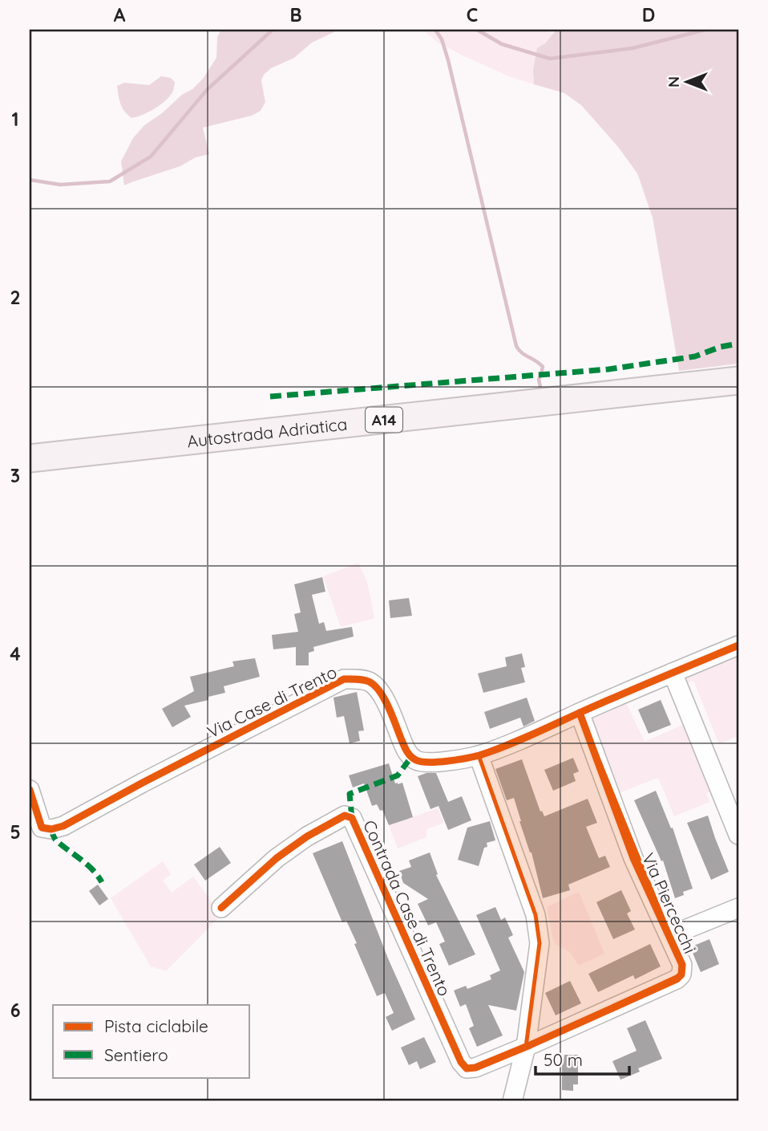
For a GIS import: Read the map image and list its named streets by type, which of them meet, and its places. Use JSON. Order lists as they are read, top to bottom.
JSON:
{
  "streets": {
    "highway": ["A14", "Autostrada Adriatica"],
    "street": ["Via Case di Trento", "Via Piercecchi", "Contrada Case di Trento"]
  },
  "crossings": [
    ["Via Case di Trento", "Via Piercecchi"],
    ["Via Piercecchi", "Contrada Case di Trento"]
  ],
  "legend": ["Pista ciclabile", "Sentiero"],
  "scale_bar": "50 m",
  "north": "left",
  "grid": {
    "columns": [
      "A",
      "B",
      "C",
      "D"
    ],
    "rows": [
      "1",
      "2",
      "3",
      "4",
      "5",
      "6"
    ]
  }
}
